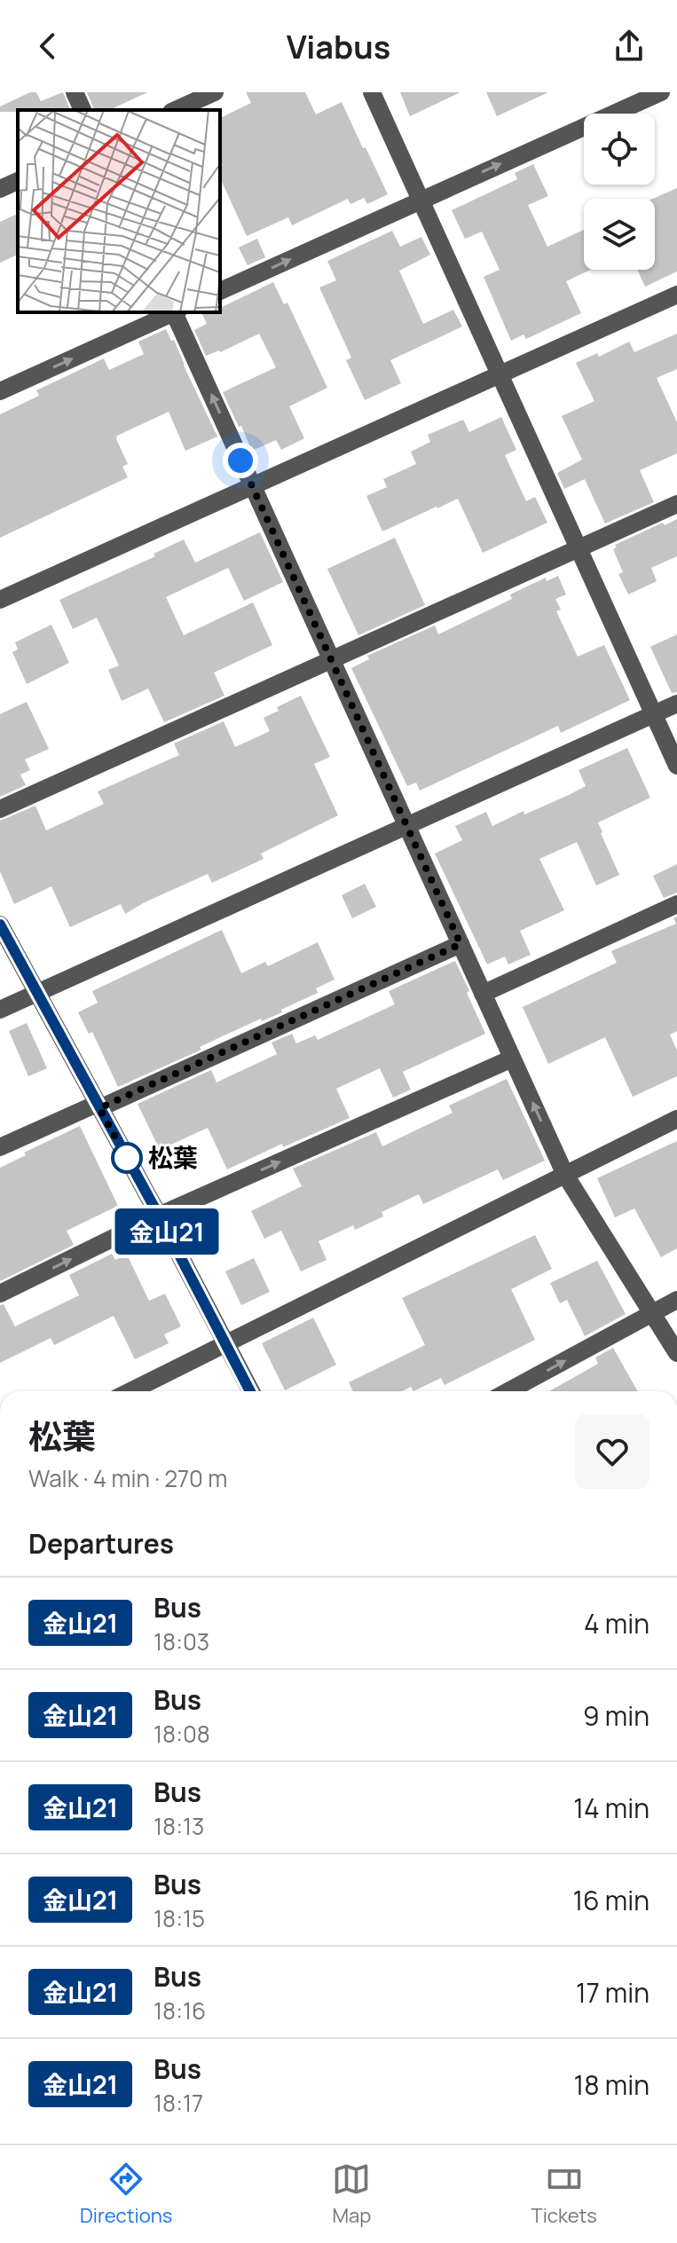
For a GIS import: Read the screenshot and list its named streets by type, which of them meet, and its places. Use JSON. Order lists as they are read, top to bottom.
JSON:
{
  "places": ["松葉"],
  "lines": ["bus line 金山21"],
  "page": {
    "header": "Viabus",
    "on_map": "金山21",
    "heading": [
      ["松葉", "Walk · 4 min · 270 m"],
      "Departures"
    ],
    "list": [
      {
        "mark": "金山21",
        "name": "Bus",
        "note": "18:03",
        "value": "4 min"
      },
      {
        "mark": "金山21",
        "name": "Bus",
        "note": "18:08",
        "value": "9 min"
      },
      {
        "mark": "金山21",
        "name": "Bus",
        "note": "18:13",
        "value": "14 min"
      },
      {
        "mark": "金山21",
        "name": "Bus",
        "note": "18:15",
        "value": "16 min"
      },
      {
        "mark": "金山21",
        "name": "Bus",
        "note": "18:16",
        "value": "17 min"
      },
      {
        "mark": "金山21",
        "name": "Bus",
        "note": "18:17",
        "value": "18 min"
      }
    ],
    "tabs": ["Directions", "Map", "Tickets"]
  }
}
